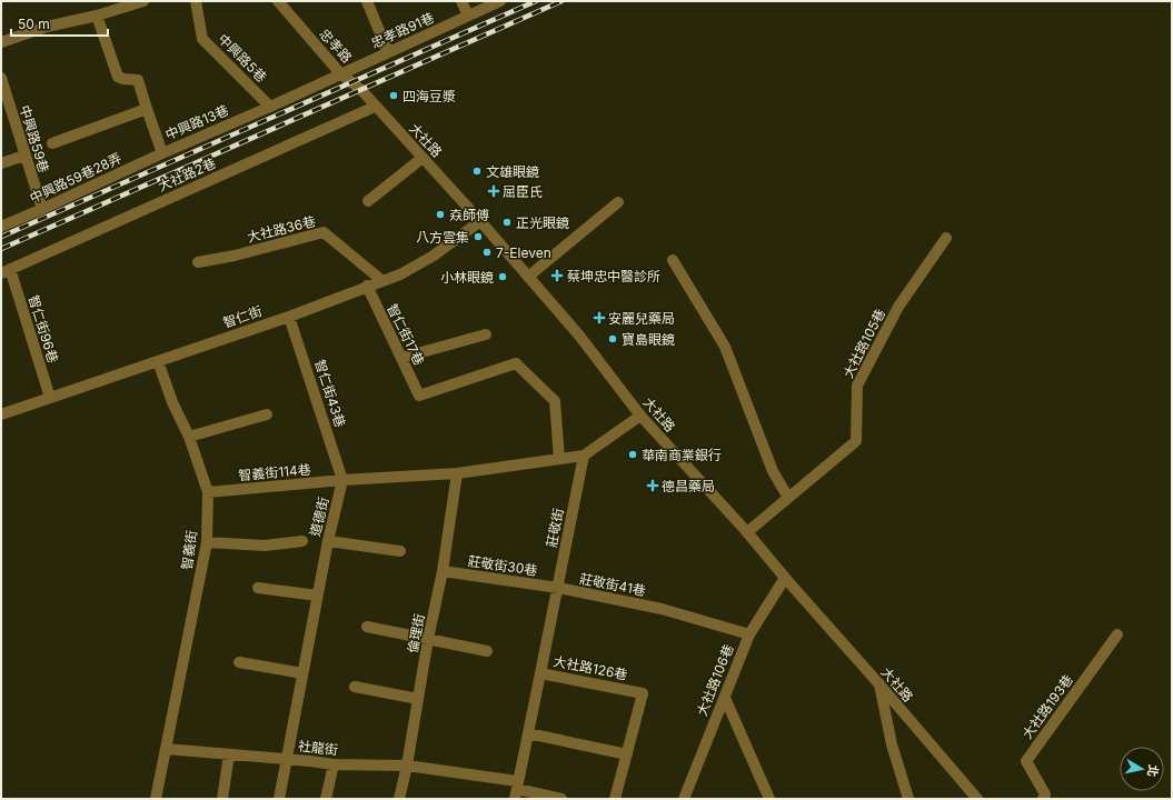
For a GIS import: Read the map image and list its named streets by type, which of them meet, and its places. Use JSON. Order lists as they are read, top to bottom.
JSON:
{
  "streets": {
    "street": [
      "忠孝路91巷",
      "忠孝路",
      "中興路5巷",
      "中興路13巷",
      "中興路59巷",
      "大社路",
      "大社路2巷",
      "中興路59巷28弄",
      "大社路36巷",
      "智仁街",
      "智仁街96巷",
      "智仁街17巷",
      "大社路105巷",
      "智仁街43巷",
      "智義街114巷",
      "道德街",
      "莊敬街",
      "智義街",
      "莊敬街30巷",
      "莊敬街41巷",
      "倫理街",
      "大社路126巷",
      "大社路106巷",
      "大社路193巷",
      "社龍街"
    ]
  },
  "crossings": [
    ["忠孝路91巷", "忠孝路"],
    ["忠孝路91巷", "中興路13巷"],
    ["忠孝路", "中興路13巷"],
    ["忠孝路", "大社路"],
    ["忠孝路", "大社路2巷"],
    ["中興路5巷", "中興路13巷"],
    ["中興路13巷", "中興路59巷28弄"],
    ["中興路59巷", "中興路59巷28弄"],
    ["大社路", "大社路2巷"],
    ["大社路", "智仁街"],
    ["大社路", "大社路105巷"],
    ["大社路", "大社路106巷"],
    ["大社路2巷", "智仁街96巷"],
    ["大社路36巷", "智仁街"],
    ["智仁街", "智仁街96巷"],
    ["智仁街", "智仁街17巷"],
    ["智仁街", "智仁街43巷"],
    ["智仁街", "智義街"],
    ["智仁街43巷", "智義街114巷"],
    ["智仁街43巷", "道德街"],
    ["智義街114巷", "道德街"],
    ["智義街114巷", "智義街"],
    ["道德街", "社龍街"],
    ["莊敬街", "莊敬街30巷"],
    ["莊敬街", "莊敬街41巷"],
    ["莊敬街", "大社路126巷"],
    ["智義街", "社龍街"],
    ["莊敬街30巷", "莊敬街41巷"],
    ["莊敬街30巷", "倫理街"],
    ["莊敬街41巷", "大社路106巷"],
    ["倫理街", "社龍街"],
    ["大社路126巷", "社龍街"]
  ],
  "places": {
    "other": [
      "四海豆漿",
      "文雄眼鏡",
      "𡘙師傅",
      "正光眼鏡",
      "八方雲集",
      "7-Eleven",
      "小林眼鏡",
      "寶島眼鏡",
      "華南商業銀行"
    ],
    "health": [
      "屈臣氏",
      "蔡坤忠中醫診所",
      "安麗兒藥局",
      "德昌藥局"
    ]
  },
  "scale_bar": "50 m",
  "north": "right"
}
